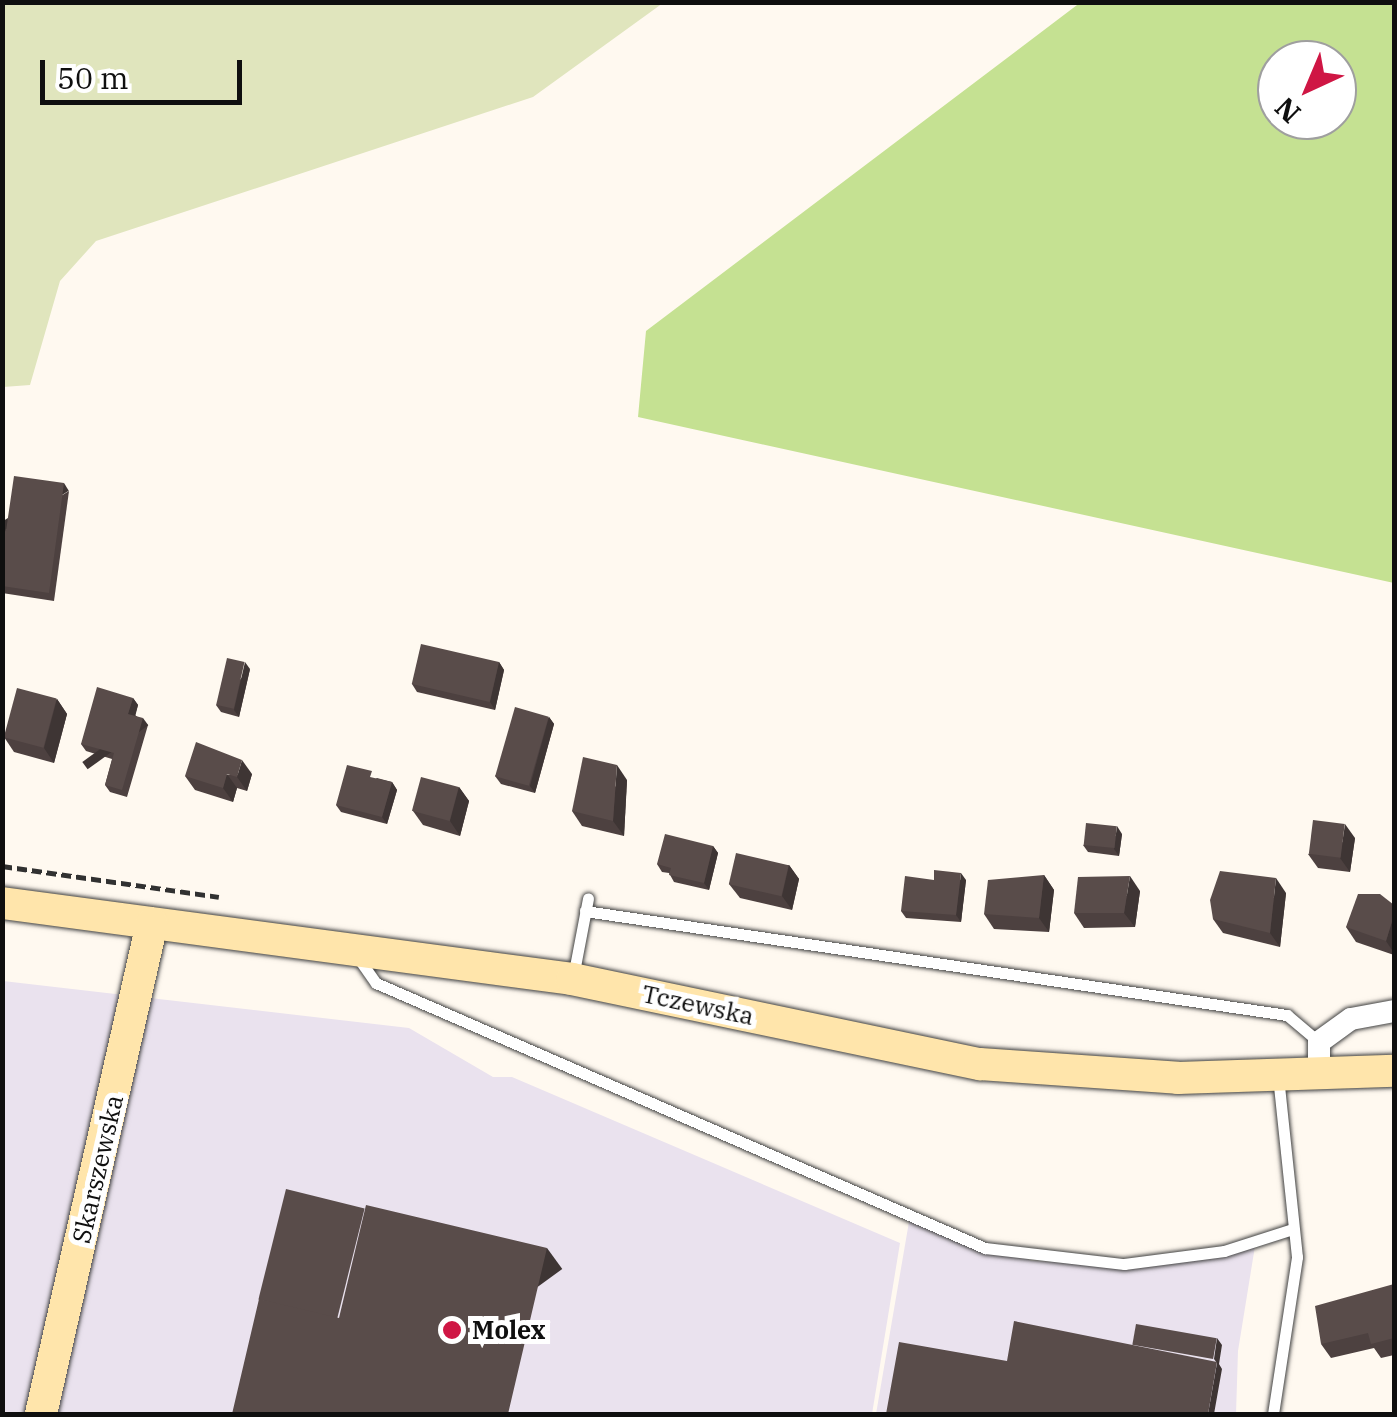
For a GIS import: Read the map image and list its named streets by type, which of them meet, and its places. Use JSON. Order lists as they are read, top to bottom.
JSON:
{
  "streets": {
    "street": ["Tczewska", "Skarszewska"]
  },
  "crossings": [
    ["Tczewska", "Skarszewska"]
  ],
  "places": ["Molex"],
  "scale_bar": "50 m",
  "north": "bottom left"
}
